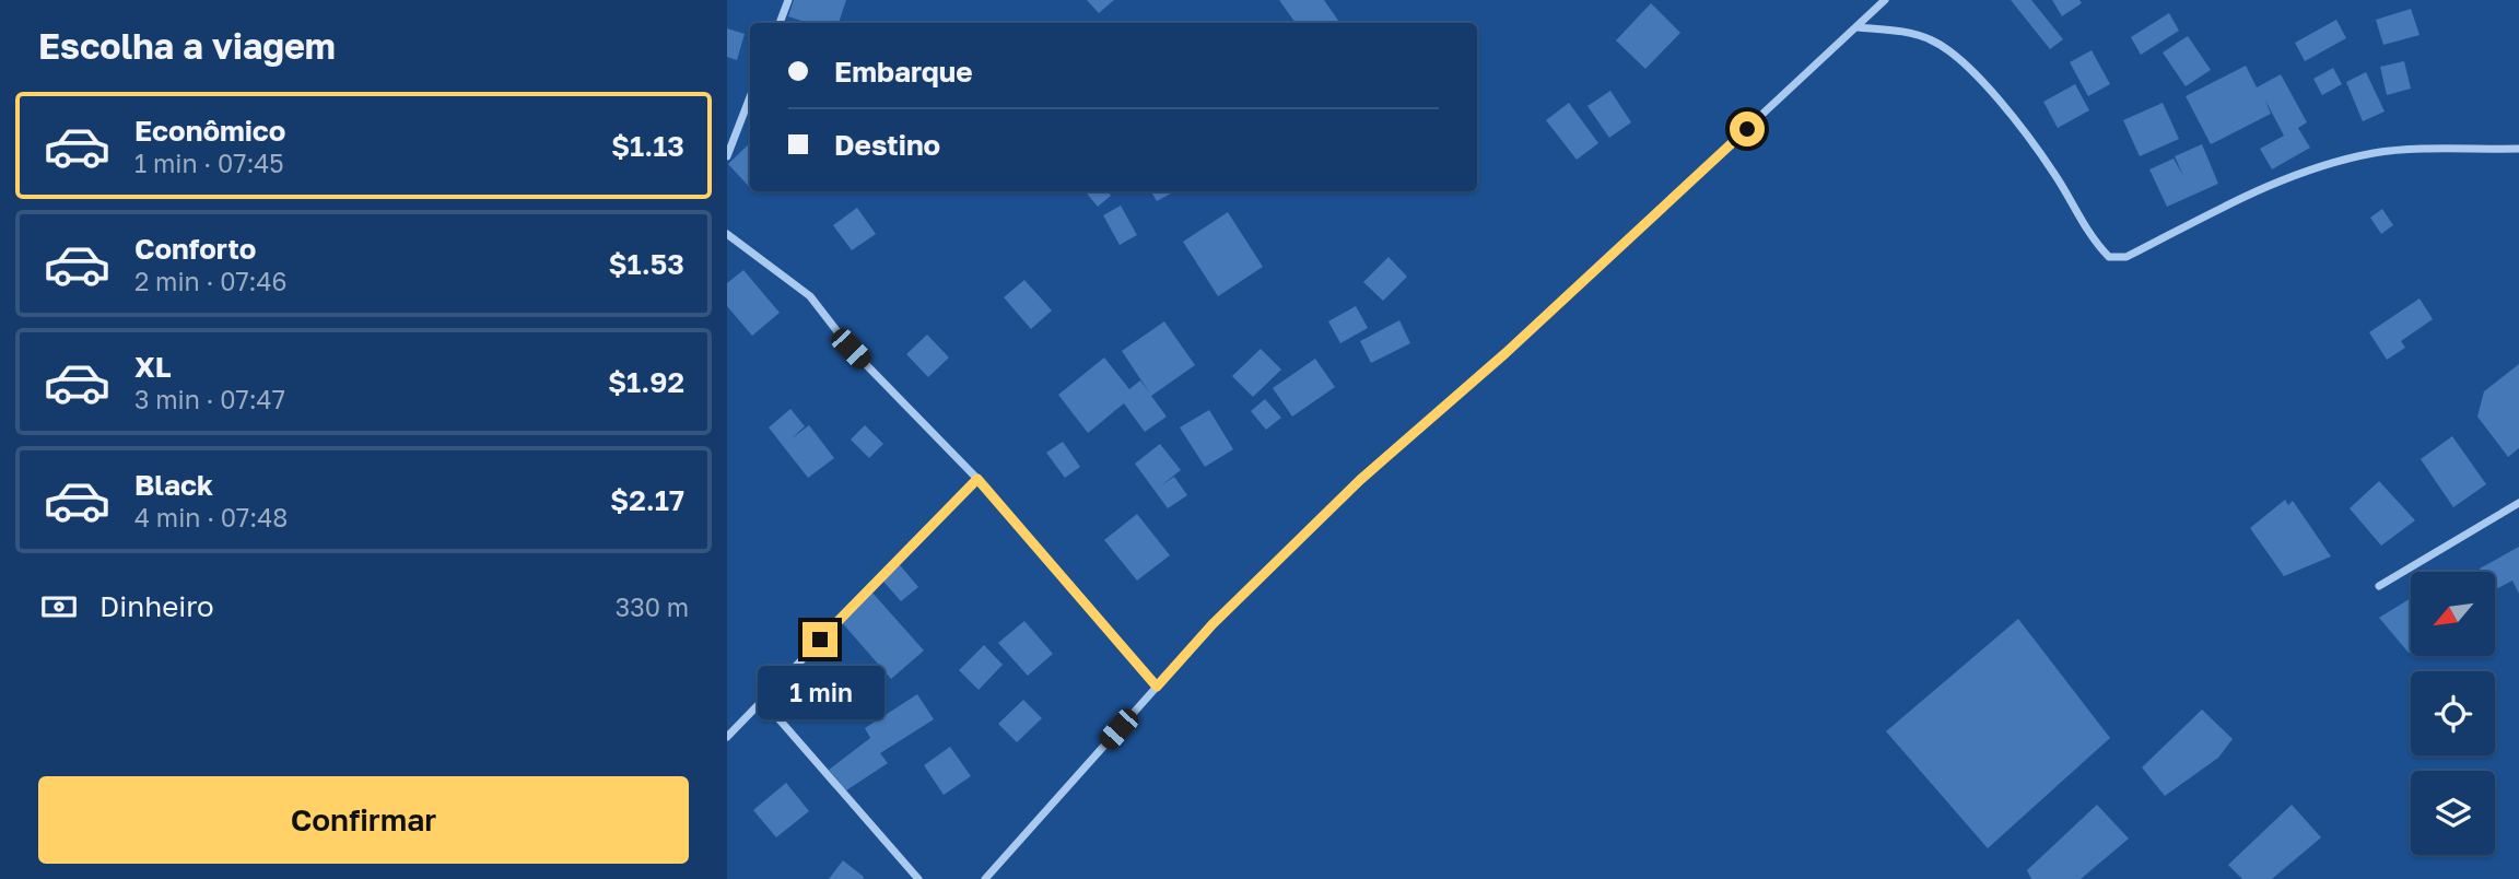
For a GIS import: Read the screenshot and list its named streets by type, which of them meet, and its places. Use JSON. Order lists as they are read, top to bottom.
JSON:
{
  "north": "bottom left",
  "page": {
    "heading": "Escolha a viagem",
    "banner": ["Embarque", "Destino"],
    "list": [
      {
        "name": "Econômico",
        "note": "1 min · 07:45",
        "value": "$1.13"
      },
      {
        "name": "Conforto",
        "note": "2 min · 07:46",
        "value": "$1.53"
      },
      {
        "name": "XL",
        "note": "3 min · 07:47",
        "value": "$1.92"
      },
      {
        "name": "Black",
        "note": "4 min · 07:48",
        "value": "$2.17"
      }
    ],
    "pay": ["Dinheiro", "330 m"],
    "bubble": "1 min",
    "buttons": "Confirmar"
  }
}
